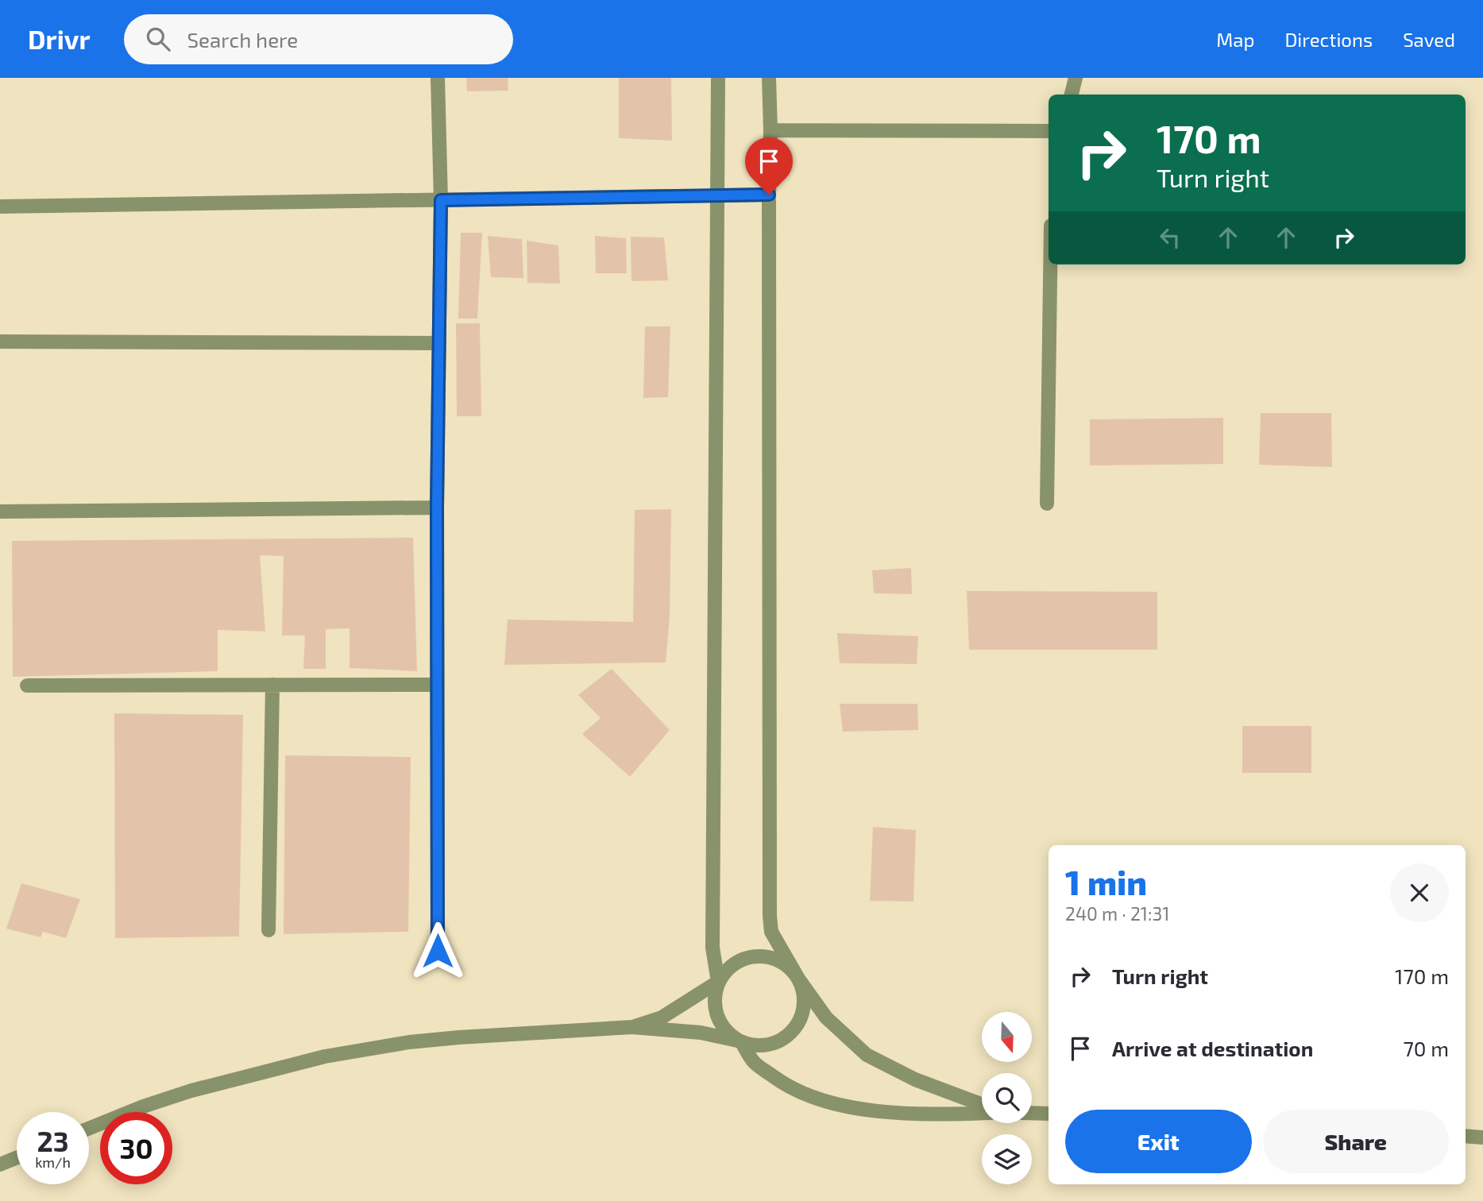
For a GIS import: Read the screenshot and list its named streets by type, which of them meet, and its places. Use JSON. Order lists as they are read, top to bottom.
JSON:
{
  "north": "bottom",
  "page": {
    "header": "Drivr",
    "search": "Search here",
    "nav": ["Map", "Directions", "Saved"],
    "turn": ["170 m", "Turn right"],
    "heading": ["1 min", "240 m · 21:31"],
    "list": [
      {
        "name": "Turn right",
        "value": "170 m"
      },
      {
        "name": "Arrive at destination",
        "value": "70 m"
      }
    ],
    "buttons": ["Exit", "Share"],
    "speed": "23 km/h",
    "limit": "30"
  }
}
